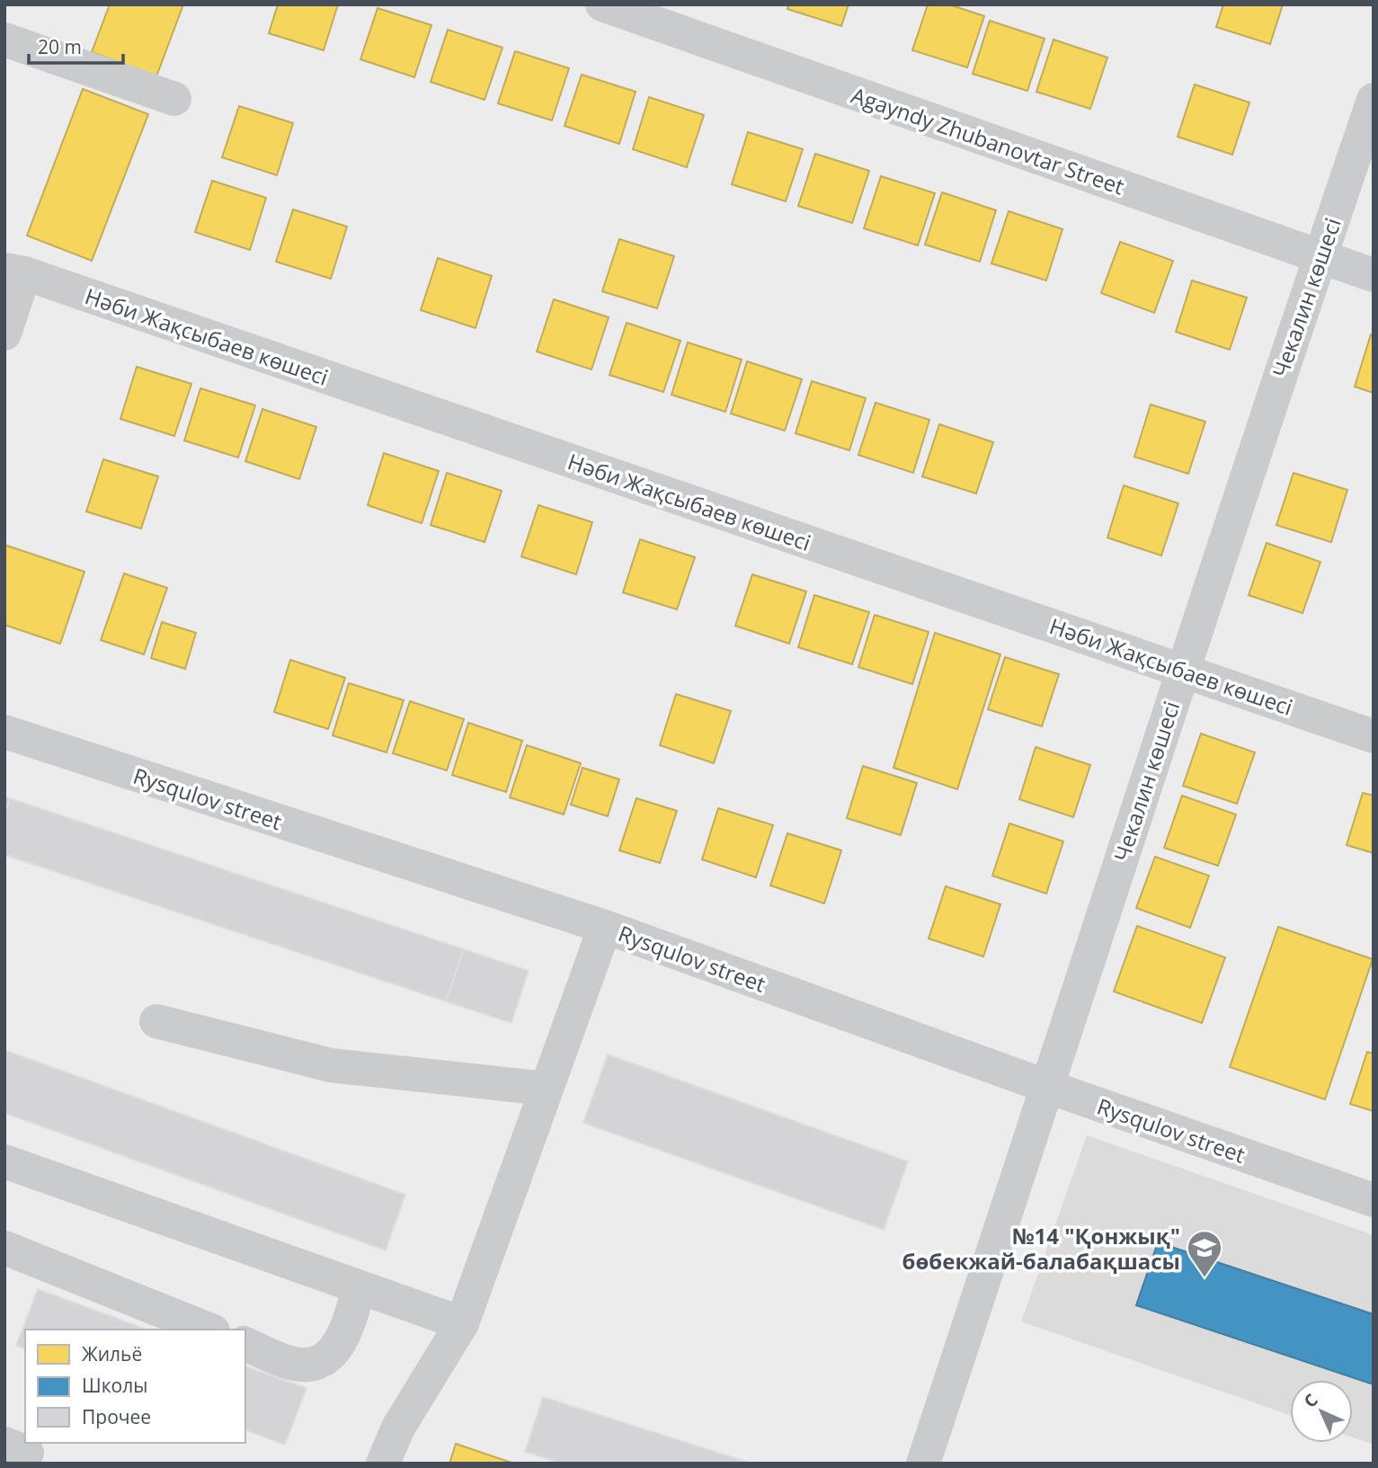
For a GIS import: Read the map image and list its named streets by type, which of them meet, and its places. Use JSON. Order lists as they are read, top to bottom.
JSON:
{
  "streets": {
    "street": [
      "Agayndy Zhubanovtar Street",
      "Чекалин көшесі",
      "Нәби Жақсыбаев көшесі",
      "Rysqulov street"
    ]
  },
  "crossings": [
    ["Agayndy Zhubanovtar Street", "Чекалин көшесі"],
    ["Чекалин көшесі", "Нәби Жақсыбаев көшесі"],
    ["Чекалин көшесі", "Rysqulov street"]
  ],
  "places": {
    "school or university": ["№14 \"Қонжық\" бөбекжай-балабақшасы"]
  },
  "legend": ["Жильё", "Школы", "Прочее"],
  "scale_bar": "20 m",
  "north": "top left"
}
